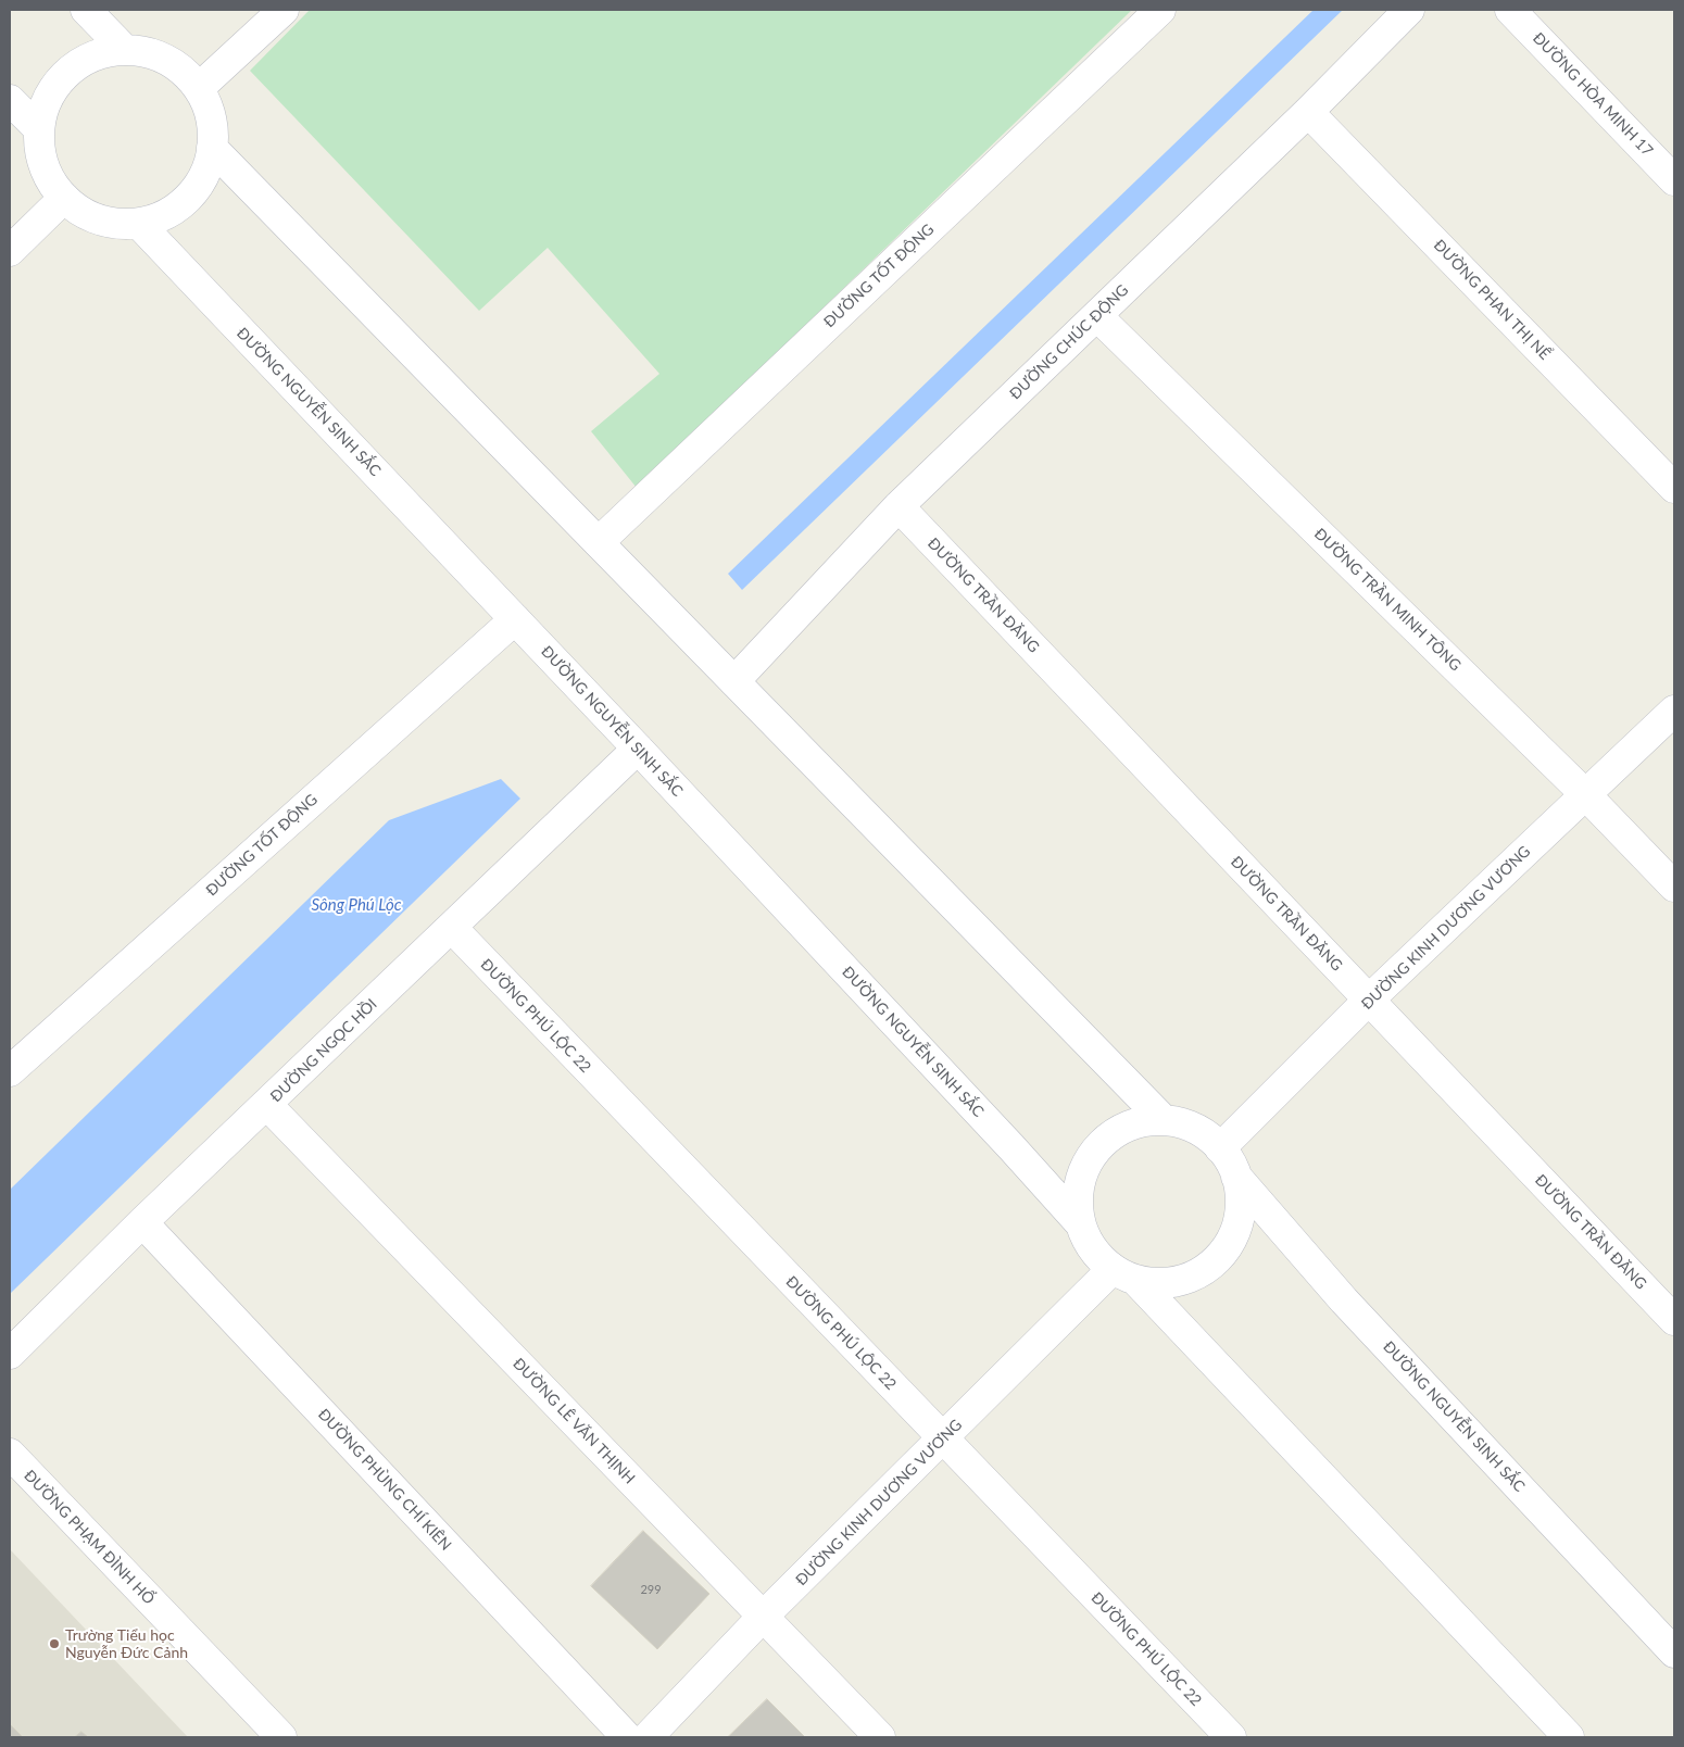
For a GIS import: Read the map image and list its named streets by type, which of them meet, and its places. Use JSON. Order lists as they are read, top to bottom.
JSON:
{
  "streets": {
    "street": [
      "ĐƯỜNG HÒA MINH 17",
      "ĐƯỜNG TỐT ĐỘNG",
      "ĐƯỜNG PHAN THỊ NỂ",
      "ĐƯỜNG CHÚC ĐỘNG",
      "ĐƯỜNG NGUYỄN SINH SẮC",
      "ĐƯỜNG TRẦN ĐĂNG",
      "ĐƯỜNG TRẦN MINH TÔNG",
      "ĐƯỜNG KINH DƯƠNG VƯƠNG",
      "ĐƯỜNG PHÚ LỘC 22",
      "ĐƯỜNG NGỌC HỒI",
      "ĐƯỜNG LÊ VĂN THỊNH",
      "ĐƯỜNG PHÙNG CHÍ KIÊN",
      "ĐƯỜNG PHẠM ĐÌNH HỔ"
    ]
  },
  "crossings": [
    ["ĐƯỜNG TỐT ĐỘNG", "ĐƯỜNG NGUYỄN SINH SẮC"],
    ["ĐƯỜNG PHAN THỊ NỂ", "ĐƯỜNG CHÚC ĐỘNG"],
    ["ĐƯỜNG CHÚC ĐỘNG", "ĐƯỜNG TRẦN ĐĂNG"],
    ["ĐƯỜNG CHÚC ĐỘNG", "ĐƯỜNG TRẦN MINH TÔNG"],
    ["ĐƯỜNG NGUYỄN SINH SẮC", "ĐƯỜNG KINH DƯƠNG VƯƠNG"],
    ["ĐƯỜNG NGUYỄN SINH SẮC", "ĐƯỜNG NGỌC HỒI"],
    ["ĐƯỜNG TRẦN ĐĂNG", "ĐƯỜNG KINH DƯƠNG VƯƠNG"],
    ["ĐƯỜNG TRẦN MINH TÔNG", "ĐƯỜNG KINH DƯƠNG VƯƠNG"],
    ["ĐƯỜNG KINH DƯƠNG VƯƠNG", "ĐƯỜNG PHÚ LỘC 22"],
    ["ĐƯỜNG KINH DƯƠNG VƯƠNG", "ĐƯỜNG LÊ VĂN THỊNH"],
    ["ĐƯỜNG PHÚ LỘC 22", "ĐƯỜNG NGỌC HỒI"],
    ["ĐƯỜNG NGỌC HỒI", "ĐƯỜNG LÊ VĂN THỊNH"],
    ["ĐƯỜNG NGỌC HỒI", "ĐƯỜNG PHÙNG CHÍ KIÊN"]
  ],
  "water": ["Sông Phú Lộc"],
  "places": ["Trường Tiểu học Nguyễn Đức Cảnh"],
  "house_numbers": ["299"]
}
